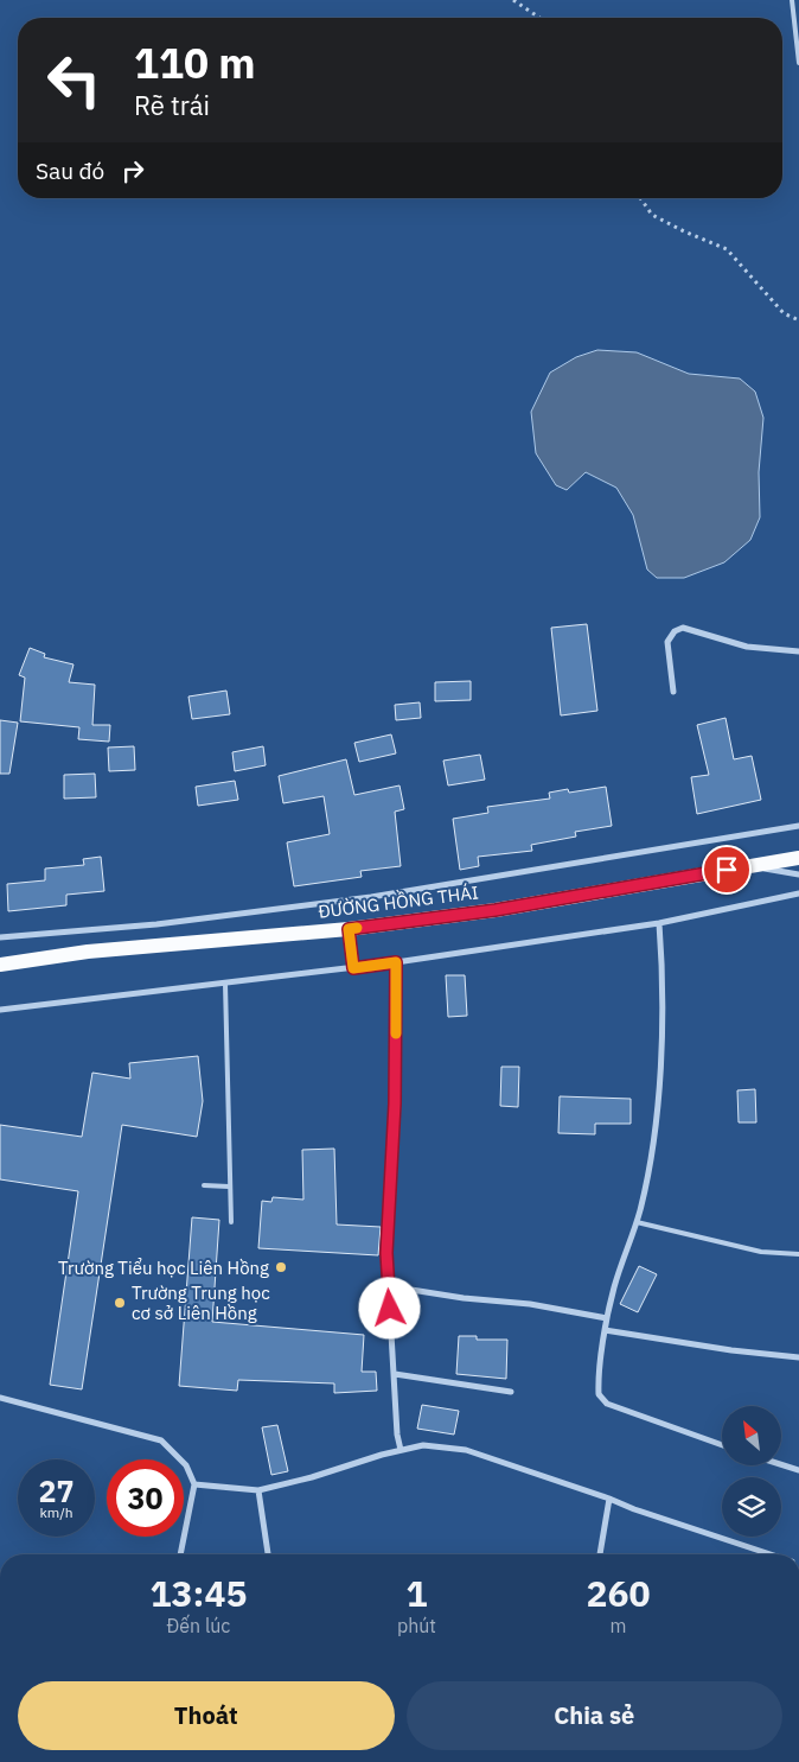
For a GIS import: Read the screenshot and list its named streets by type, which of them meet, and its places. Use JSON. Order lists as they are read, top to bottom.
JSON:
{
  "streets": {
    "main road": ["ĐƯỜNG HỒNG THÁI"]
  },
  "places": ["Trường Tiểu học Liên Hồng", "Trường Trung học cơ sở Liên Hồng"],
  "north": "top left",
  "page": {
    "turn": ["110 m", "Rẽ trái"],
    "then": "Sau đó",
    "speed": "27 km/h",
    "limit": "30",
    "eta": [
      "13:45",
      "Đến lúc",
      "1",
      "phút",
      "260",
      "m"
    ],
    "buttons": ["Thoát", "Chia sẻ"]
  }
}
